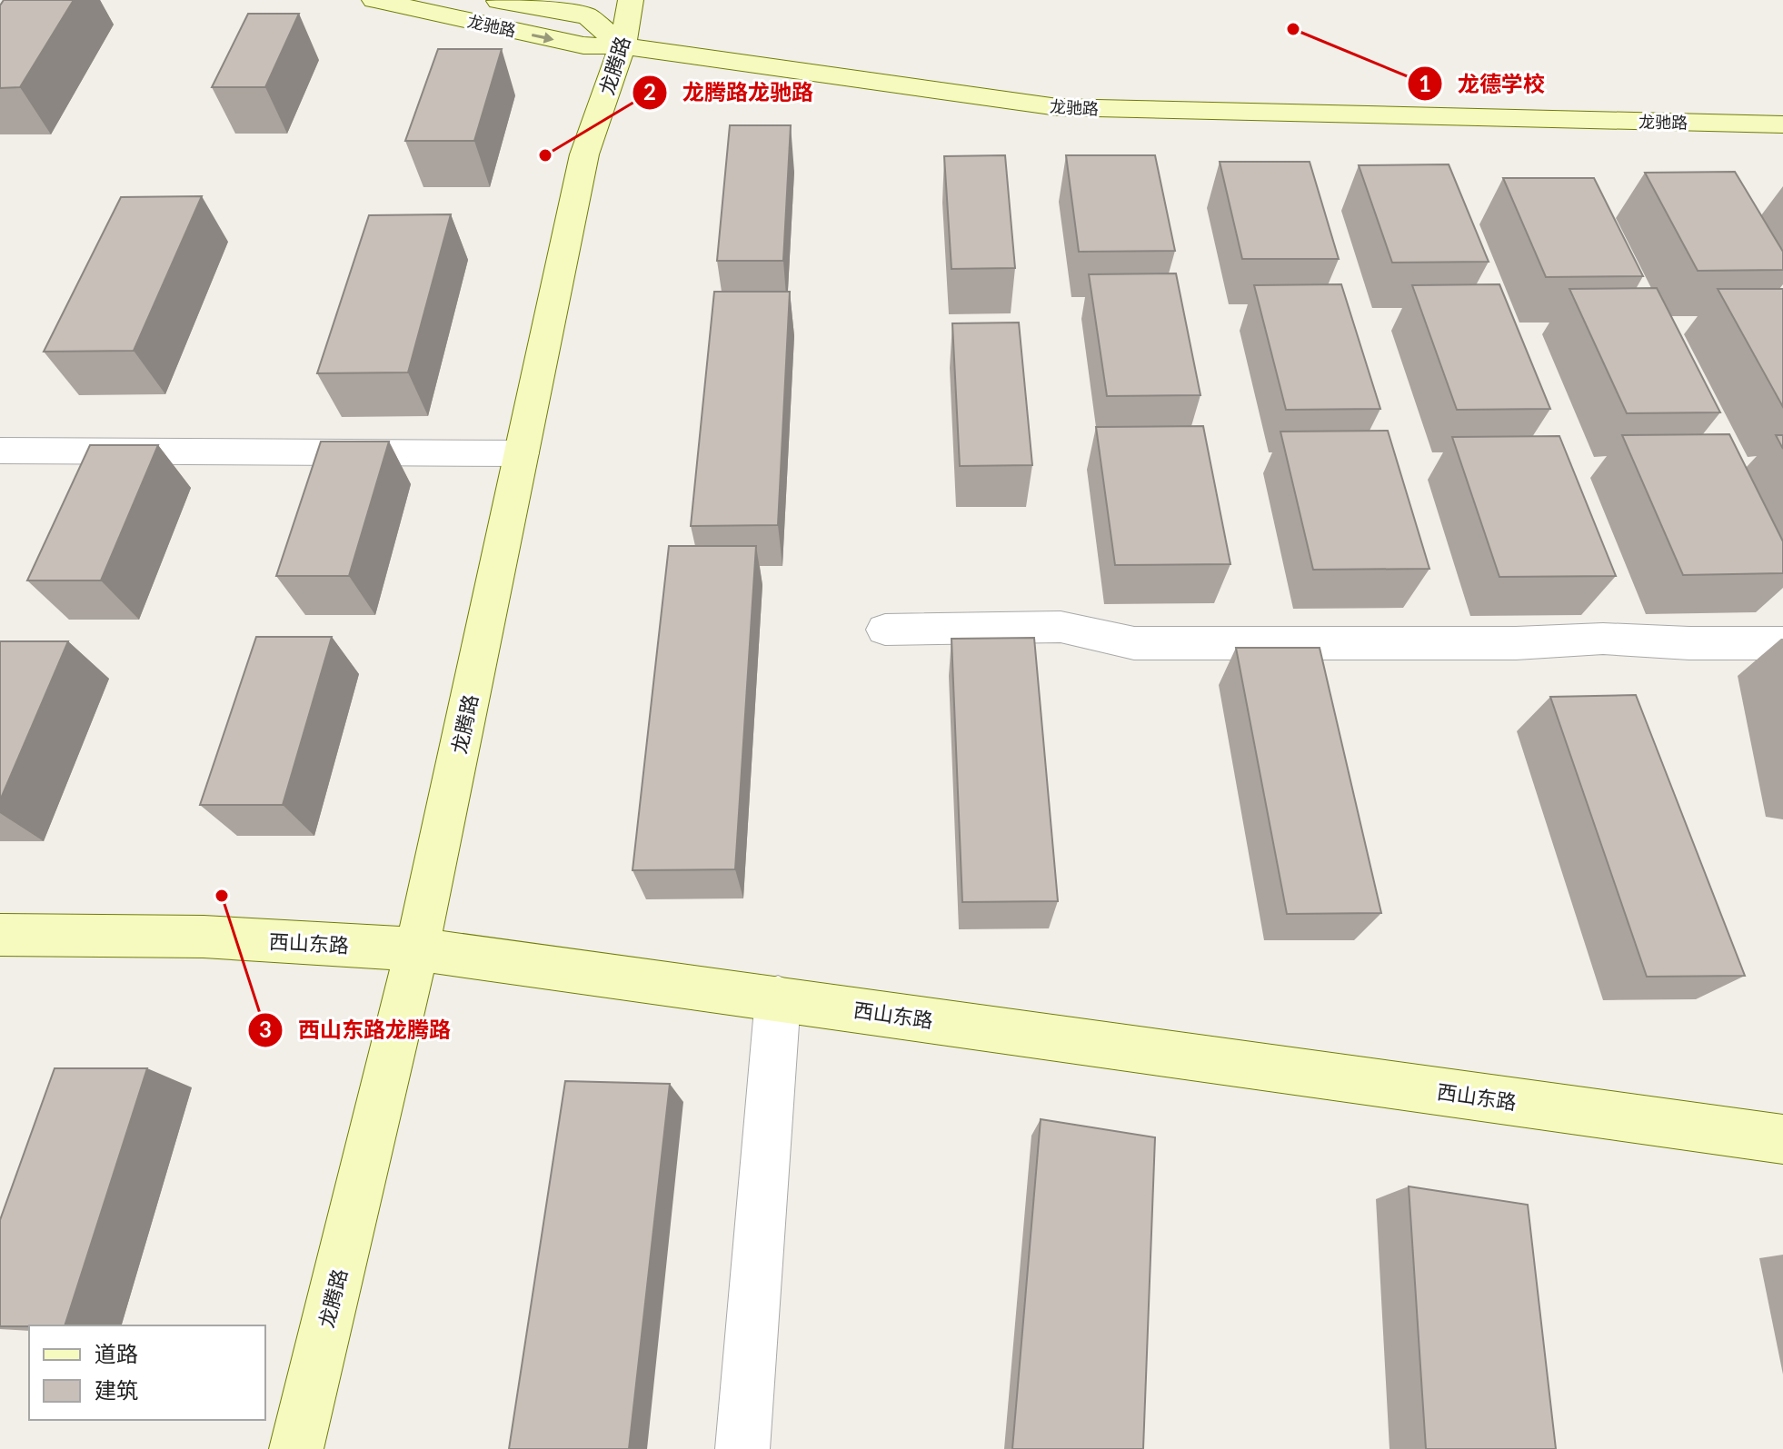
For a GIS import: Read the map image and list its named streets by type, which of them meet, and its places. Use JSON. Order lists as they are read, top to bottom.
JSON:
{
  "streets": {
    "street": ["龙驰路", "龙腾路", "西山东路"]
  },
  "crossings": [
    ["龙驰路", "龙腾路"],
    ["龙腾路", "西山东路"]
  ],
  "places": ["龙德学校", "龙腾路龙驰路", "西山东路龙腾路"],
  "legend": ["道路", "建筑"]
}
